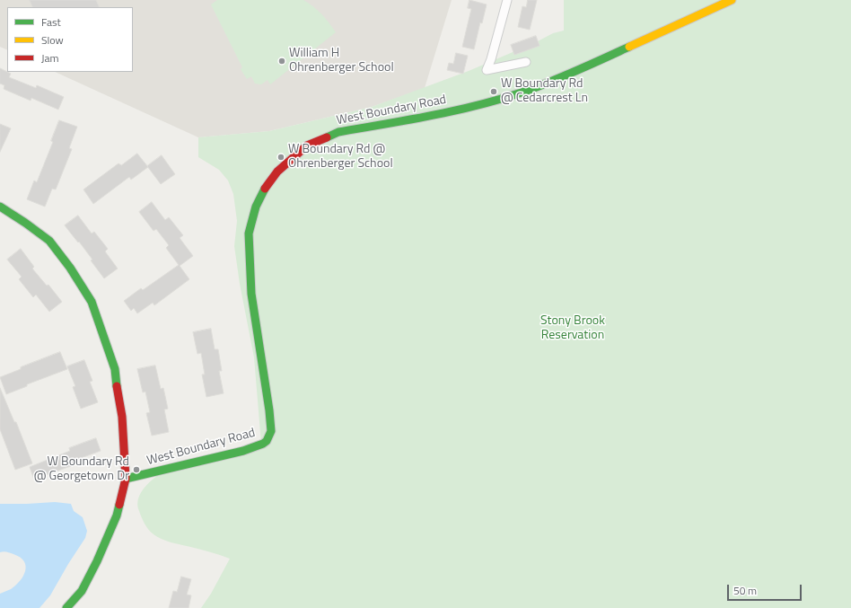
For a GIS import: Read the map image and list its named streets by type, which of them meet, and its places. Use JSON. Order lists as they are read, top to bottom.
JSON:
{
  "streets": {
    "street": ["West Boundary Road"]
  },
  "parks": ["Stony Brook Reservation"],
  "places": [
    "William H Ohrenberger School",
    "W Boundary Rd @ Cedarcrest Ln",
    "W Boundary Rd @ Ohrenberger School",
    "W Boundary Rd @ Georgetown Dr"
  ],
  "legend": ["Fast", "Slow", "Jam"],
  "scale_bar": "50 m"
}
